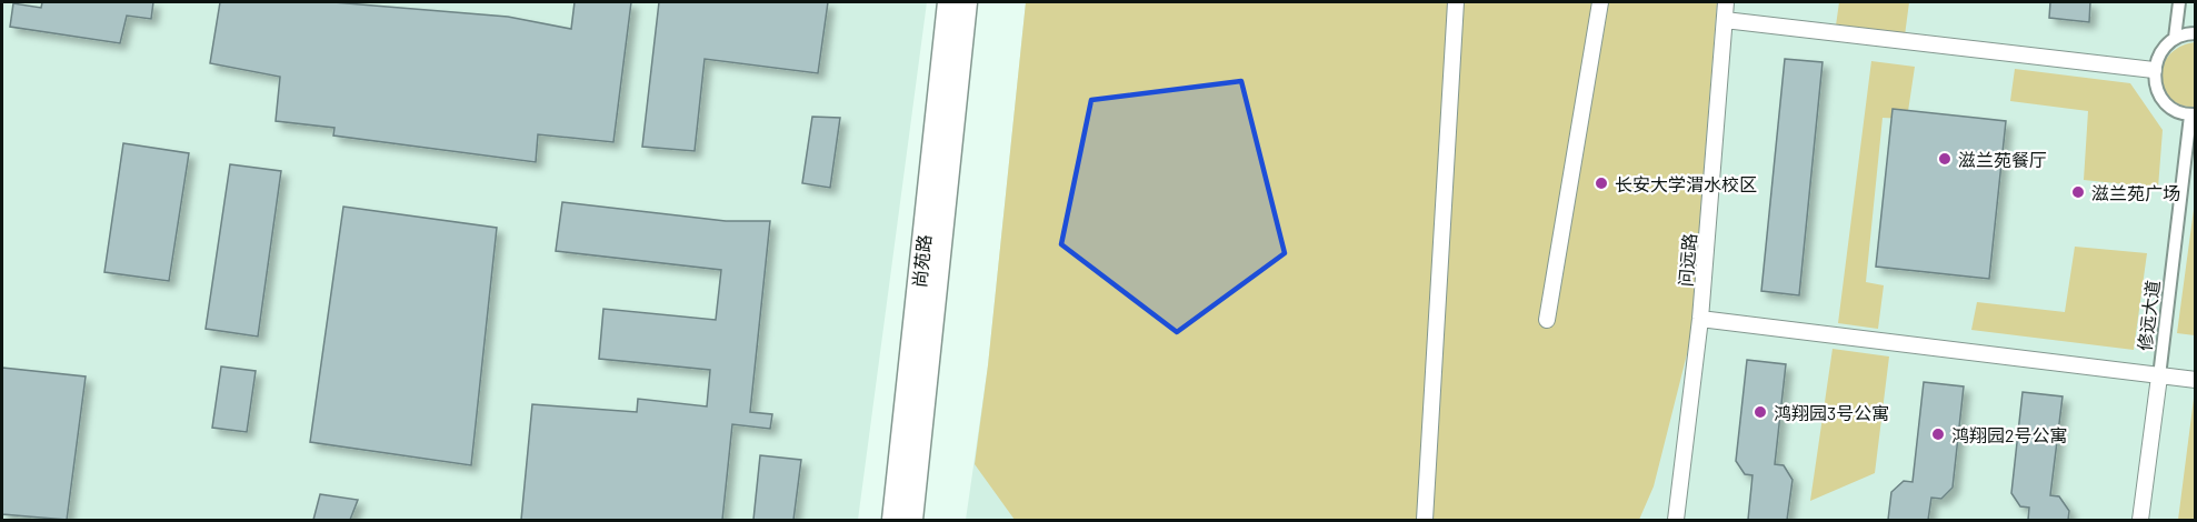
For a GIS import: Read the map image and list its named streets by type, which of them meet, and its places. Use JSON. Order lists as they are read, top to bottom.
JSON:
{
  "streets": {
    "main road": ["尚苑路"],
    "street": ["问远路", "修远大道"]
  },
  "places": [
    "滋兰苑餐厅",
    "长安大学渭水校区",
    "滋兰苑广场",
    "鸿翔园3号公寓",
    "鸿翔园2号公寓"
  ]
}
